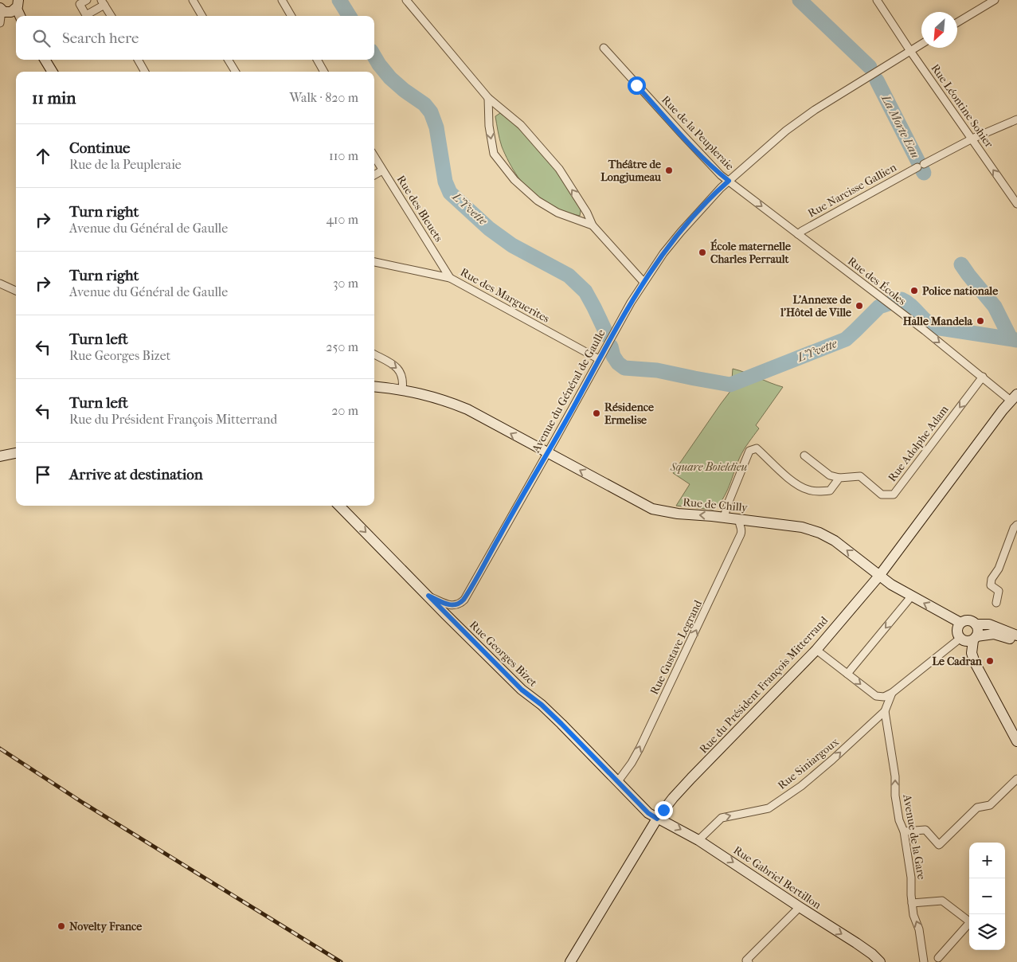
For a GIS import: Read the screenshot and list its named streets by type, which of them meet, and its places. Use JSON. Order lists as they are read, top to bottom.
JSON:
{
  "streets": {
    "main road": [
      "Rue de Chilly",
      "Rue Georges Bizet",
      "Rue du Président François Mitterrand",
      "Rue Gabriel Bertillon"
    ],
    "street": [
      "Rue Léontine Sohier",
      "Rue de la Peupleraie",
      "Rue Narcisse Gallien",
      "Rue des Bleuets",
      "Rue des Écoles",
      "Rue des Marguerites",
      "Avenue du Général de Gaulle",
      "Rue Adolphe Adam",
      "Rue Gustave Legrand",
      "Rue Siniargoux",
      "Avenue de la Gare"
    ]
  },
  "crossings": [
    ["Rue Léontine Sohier", "Rue Narcisse Gallien"],
    ["Rue Léontine Sohier", "Avenue du Général de Gaulle"],
    ["Rue de la Peupleraie", "Rue des Écoles"],
    ["Rue de la Peupleraie", "Avenue du Général de Gaulle"],
    ["Rue Narcisse Gallien", "Rue des Écoles"],
    ["Rue des Bleuets", "Rue des Marguerites"],
    ["Rue des Écoles", "Avenue du Général de Gaulle"],
    ["Rue des Écoles", "Rue Adolphe Adam"],
    ["Rue des Écoles", "Rue du Président François Mitterrand"],
    ["Rue des Marguerites", "Avenue du Général de Gaulle"],
    ["Avenue du Général de Gaulle", "Rue de Chilly"],
    ["Avenue du Général de Gaulle", "Rue Georges Bizet"],
    ["Rue de Chilly", "Rue Gustave Legrand"],
    ["Rue de Chilly", "Rue du Président François Mitterrand"],
    ["Rue Gustave Legrand", "Rue Georges Bizet"],
    ["Rue Georges Bizet", "Rue du Président François Mitterrand"],
    ["Rue Georges Bizet", "Rue Gabriel Bertillon"],
    ["Rue du Président François Mitterrand", "Rue Gabriel Bertillon"],
    ["Rue Siniargoux", "Avenue de la Gare"],
    ["Rue Siniargoux", "Rue Gabriel Bertillon"]
  ],
  "one_way": [
    "Rue des Écoles",
    "Rue Adolphe Adam",
    "Rue de Chilly",
    "Rue Gustave Legrand",
    "Rue Siniargoux",
    "Avenue de la Gare",
    "Rue Gabriel Bertillon"
  ],
  "water": ["La Morte Eau", "L'Yvette"],
  "parks": ["Square Boieldieu"],
  "places": [
    "Théâtre de Longjumeau",
    "École maternelle Charles Perrault",
    "Police nationale",
    "L'Annexe de l'Hôtel de Ville",
    "Halle Mandela",
    "Résidence Ermelise",
    "Le Cadran",
    "Novelty France"
  ],
  "north": "bottom left",
  "page": {
    "search": "Search here",
    "heading": ["11 min", "Walk · 820 m"],
    "list": [
      ["Continue", "Rue de la Peupleraie", "110 m"],
      ["Turn right", "Avenue du Général de Gaulle", "410 m"],
      ["Turn right", "Avenue du Général de Gaulle", "30 m"],
      ["Turn left", "Rue Georges Bizet", "250 m"],
      ["Turn left", "Rue du Président François Mitterrand", "20 m"],
      "Arrive at destination"
    ],
    "map_buttons": ["+", "−"]
  }
}
